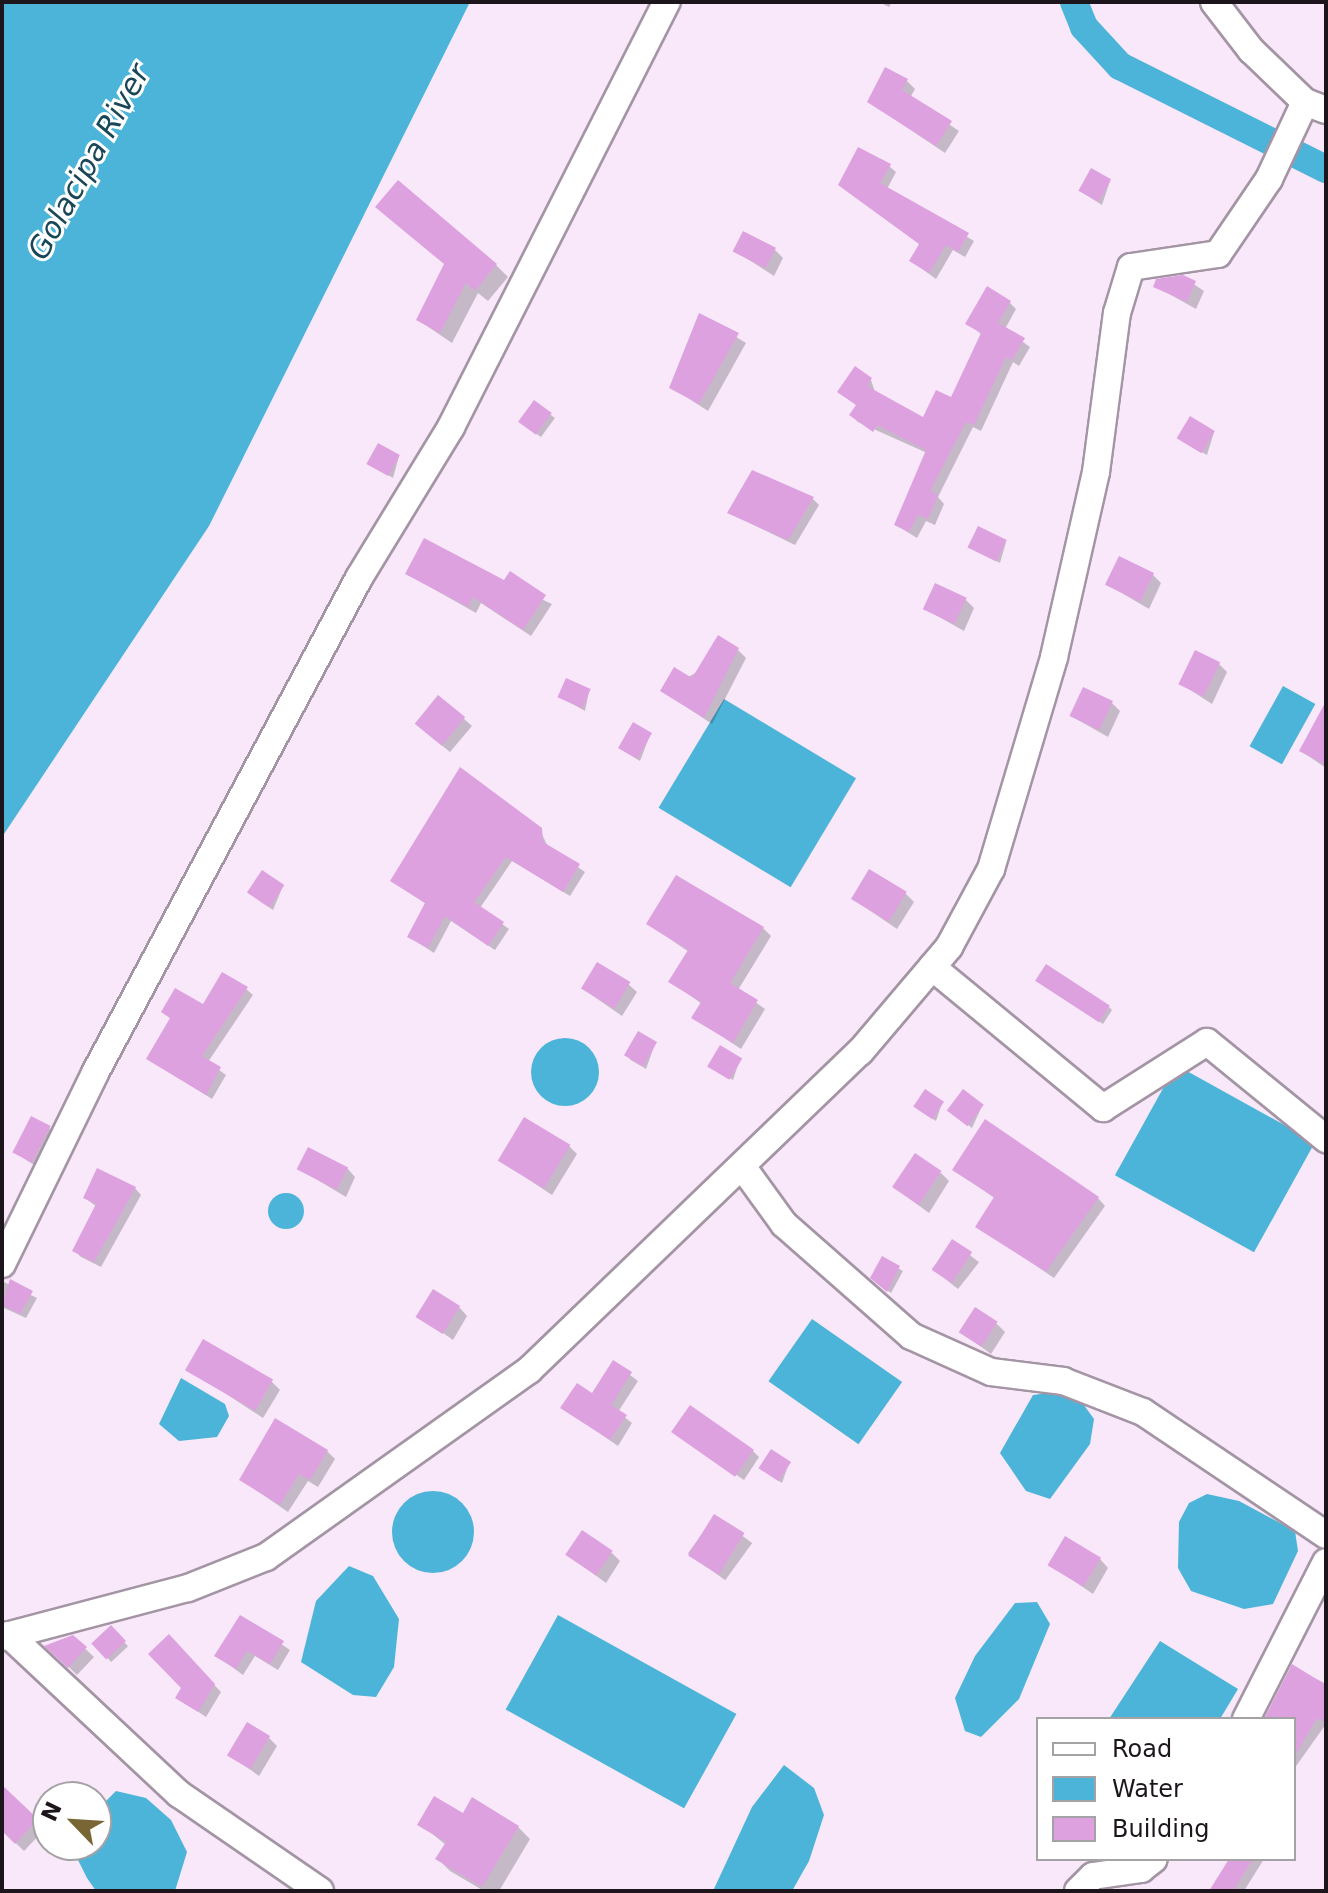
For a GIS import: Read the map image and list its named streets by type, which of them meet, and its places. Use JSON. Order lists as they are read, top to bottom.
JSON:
{
  "water": ["Golacipa River"],
  "legend": ["Road", "Water", "Building"],
  "north": "top left"
}
